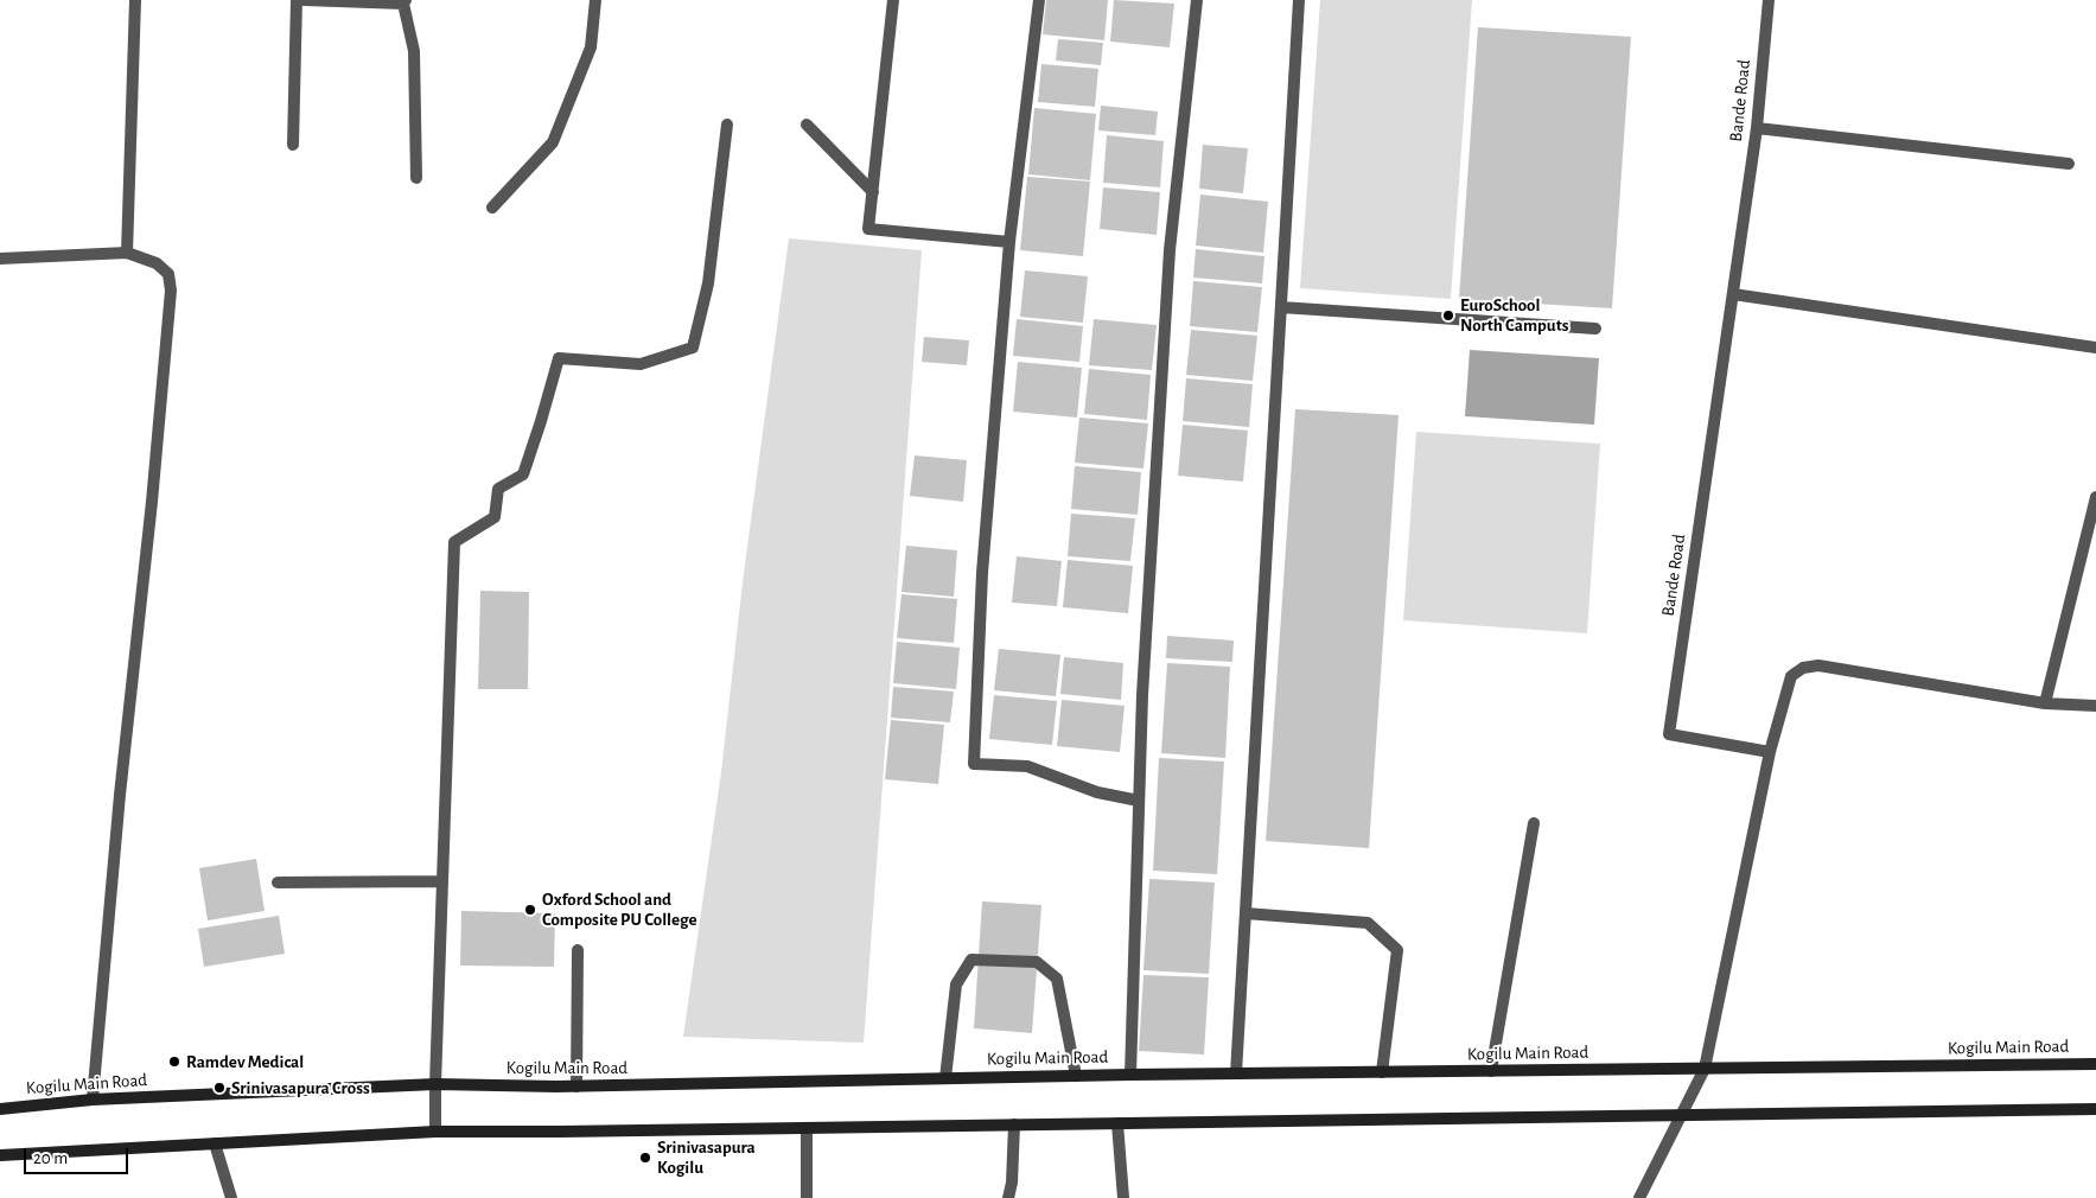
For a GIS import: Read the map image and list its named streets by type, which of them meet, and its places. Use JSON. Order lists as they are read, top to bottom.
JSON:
{
  "streets": {
    "main road": ["Kogilu Main Road"],
    "street": ["Bande Road"]
  },
  "places": [
    "EuroSchool North Camputs",
    "Oxford School and Composite PU College",
    "Ramdev Medical",
    "Srinivasapura Cross",
    "Srinivasapura Kogilu"
  ],
  "scale_bar": "20 m"
}
